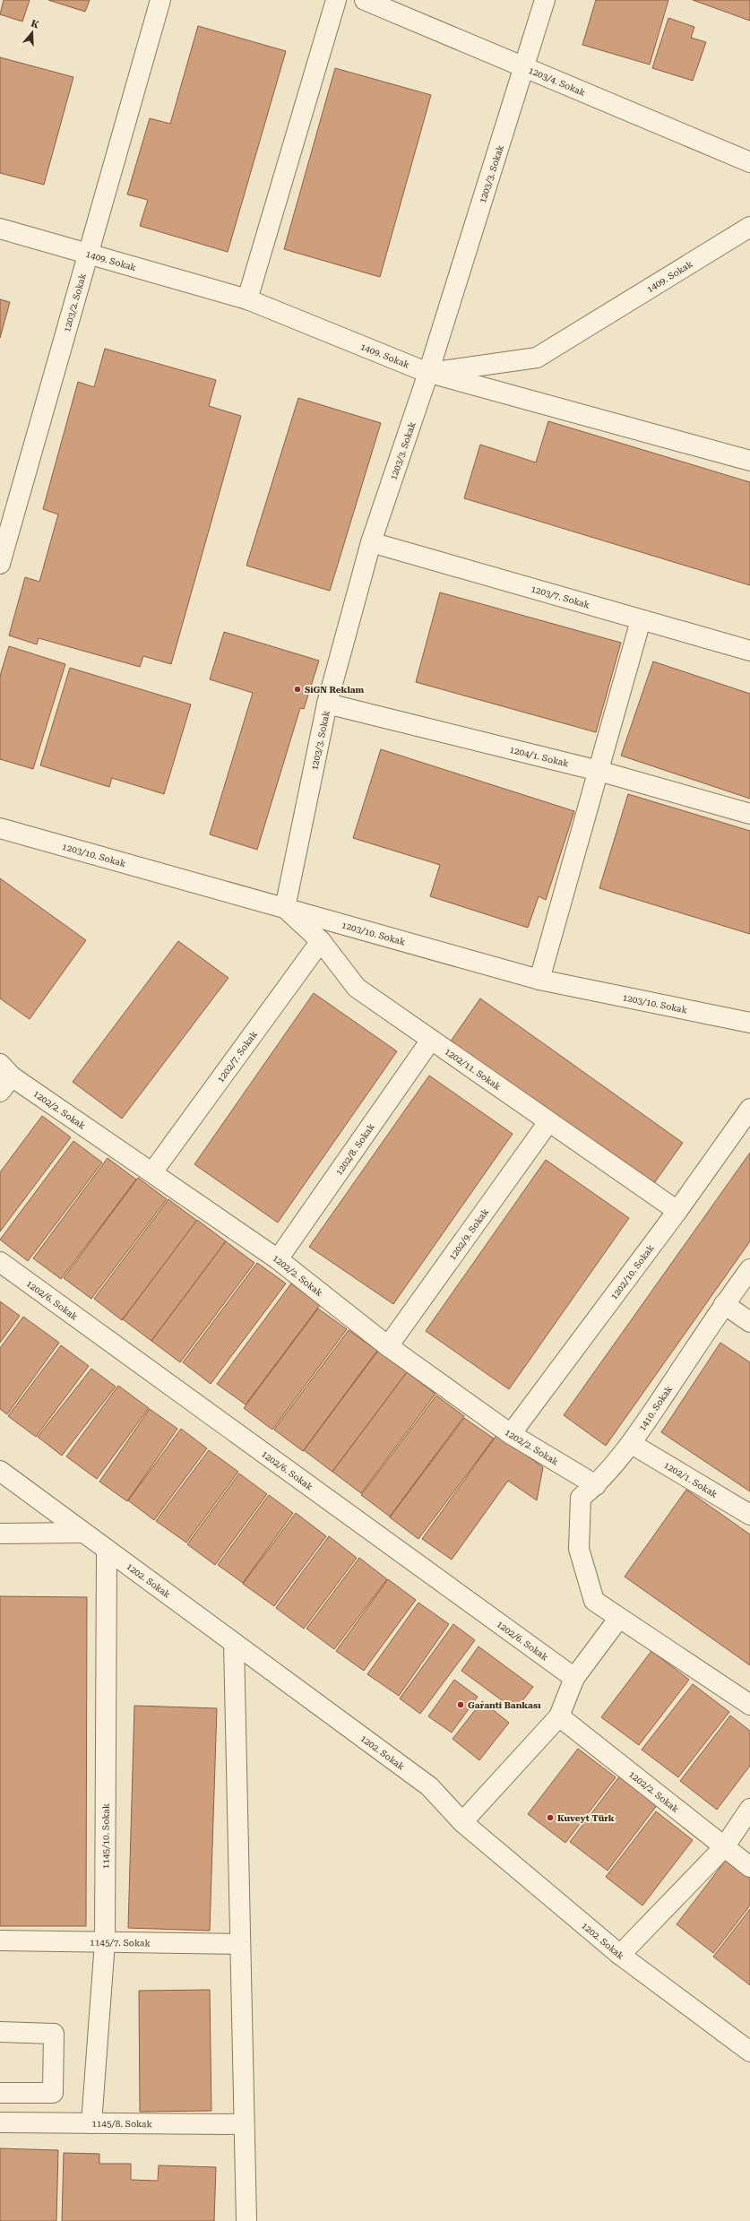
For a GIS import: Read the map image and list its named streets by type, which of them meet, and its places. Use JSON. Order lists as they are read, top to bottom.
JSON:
{
  "streets": {
    "street": [
      "1203/4. Sokak",
      "1203/3. Sokak",
      "1409. Sokak",
      "1203/2. Sokak",
      "1203/7. Sokak",
      "1204/1. Sokak",
      "1203/10. Sokak",
      "1202/7. Sokak",
      "1202/11. Sokak",
      "1202/2. Sokak",
      "1202/8. Sokak",
      "1202/9. Sokak",
      "1202/10. Sokak",
      "1202/6. Sokak",
      "1410. Sokak",
      "1202/1. Sokak",
      "1202. Sokak",
      "1145/10. Sokak",
      "1145/7. Sokak",
      "1145/8. Sokak"
    ]
  },
  "crossings": [
    ["1203/4. Sokak", "1203/3. Sokak"],
    ["1203/3. Sokak", "1409. Sokak"],
    ["1203/3. Sokak", "1203/7. Sokak"],
    ["1203/3. Sokak", "1204/1. Sokak"],
    ["1203/3. Sokak", "1203/10. Sokak"],
    ["1203/3. Sokak", "1202/11. Sokak"],
    ["1409. Sokak", "1203/2. Sokak"],
    ["1203/10. Sokak", "1202/11. Sokak"],
    ["1202/7. Sokak", "1202/11. Sokak"],
    ["1202/7. Sokak", "1202/2. Sokak"],
    ["1202/11. Sokak", "1202/8. Sokak"],
    ["1202/11. Sokak", "1202/9. Sokak"],
    ["1202/11. Sokak", "1202/10. Sokak"],
    ["1202/2. Sokak", "1202/8. Sokak"],
    ["1202/2. Sokak", "1202/9. Sokak"],
    ["1202/2. Sokak", "1202/10. Sokak"],
    ["1202/2. Sokak", "1410. Sokak"],
    ["1410. Sokak", "1202/1. Sokak"],
    ["1202. Sokak", "1145/10. Sokak"],
    ["1145/10. Sokak", "1145/7. Sokak"],
    ["1145/10. Sokak", "1145/8. Sokak"]
  ],
  "places": ["SiGN Reklam", "Garanti Bankası", "Kuveyt Türk"],
  "north": "top"
}
